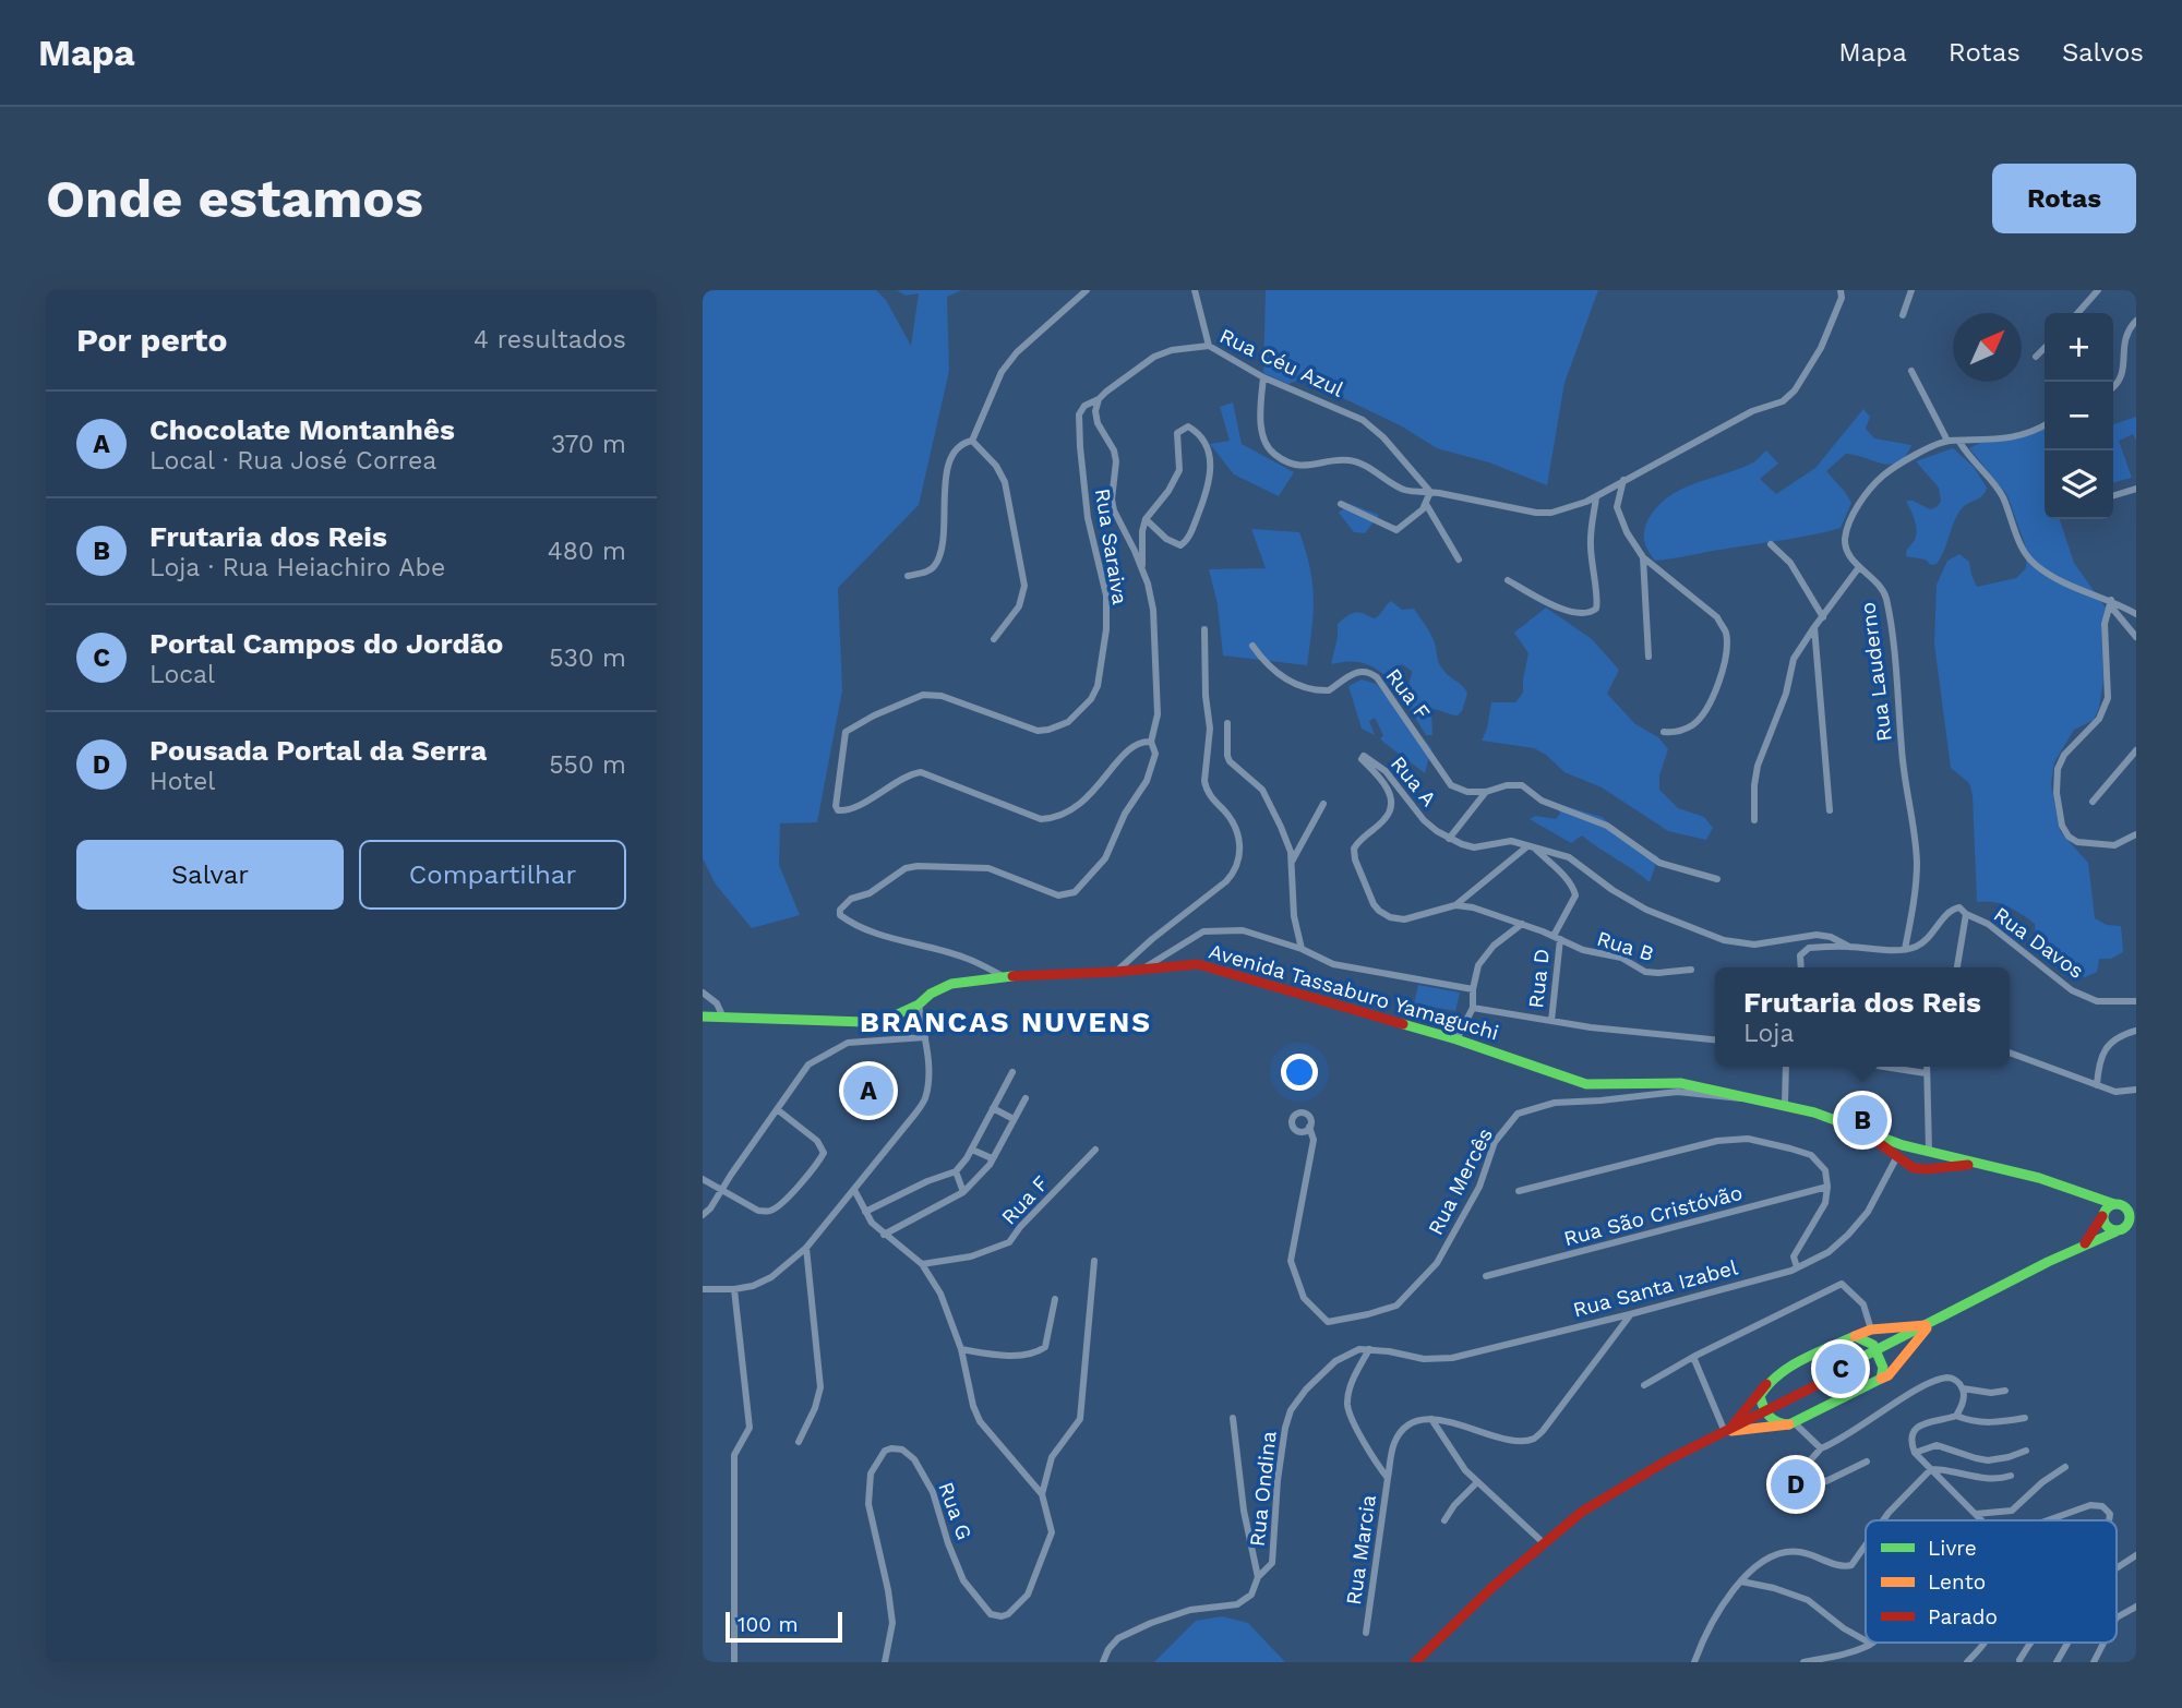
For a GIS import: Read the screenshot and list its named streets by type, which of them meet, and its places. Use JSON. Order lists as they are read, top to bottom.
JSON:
{
  "streets": {
    "street": [
      "Rua Céu Azul",
      "Rua Saraiva",
      "Rua Lauderno",
      "Rua F",
      "Rua A",
      "Rua Davos",
      "Rua B",
      "Rua D",
      "Avenida Tassaburo Yamaguchi",
      "Rua Mercês",
      "Rua São Cristóvão",
      "Rua Santa Izabel",
      "Rua Ondina",
      "Rua G",
      "Rua Marcia"
    ]
  },
  "crossings": [
    ["Rua Céu Azul", "Rua Saraiva"],
    ["Rua Lauderno", "Rua Davos"],
    ["Rua A", "Rua B"],
    ["Rua B", "Rua D"],
    ["Avenida Tassaburo Yamaguchi", "Rua Mercês"],
    ["Rua Santa Izabel", "Rua Ondina"],
    ["Rua Santa Izabel", "Rua Marcia"],
    ["Rua Ondina", "Rua Marcia"]
  ],
  "districts": ["BRANCAS NUVENS"],
  "legend": ["Livre", "Lento", "Parado"],
  "scale_bar": "100 m",
  "north": "top right",
  "page": {
    "header": "Mapa",
    "nav": ["Mapa", "Rotas", "Salvos"],
    "buttons": [
      "Rotas",
      ["Salvar", "Compartilhar"]
    ],
    "title": "Onde estamos",
    "heading": ["Por perto", "4 resultados"],
    "map_buttons": ["+", "−"],
    "list": [
      {
        "mark": "A",
        "name": "Chocolate Montanhês",
        "note": "Local · Rua José Correa",
        "value": "370 m"
      },
      {
        "mark": "B",
        "name": "Frutaria dos Reis",
        "note": "Loja · Rua Heiachiro Abe",
        "value": "480 m"
      },
      {
        "mark": "C",
        "name": "Portal Campos do Jordão",
        "note": "Local",
        "value": "530 m"
      },
      {
        "mark": "D",
        "name": "Pousada Portal da Serra",
        "note": "Hotel",
        "value": "550 m"
      }
    ],
    "popup": ["Frutaria dos Reis", "Loja"],
    "pins": [
      "A",
      "B",
      "C",
      "D"
    ],
    "scale": "100 m"
  }
}
